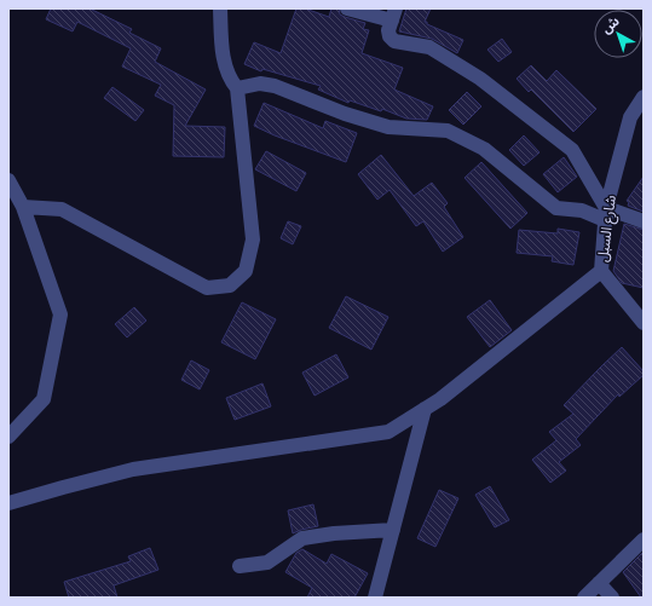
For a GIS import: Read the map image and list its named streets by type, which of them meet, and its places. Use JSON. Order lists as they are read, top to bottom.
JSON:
{
  "streets": {
    "street": ["شارع السبل"]
  },
  "north": "top left"
}
